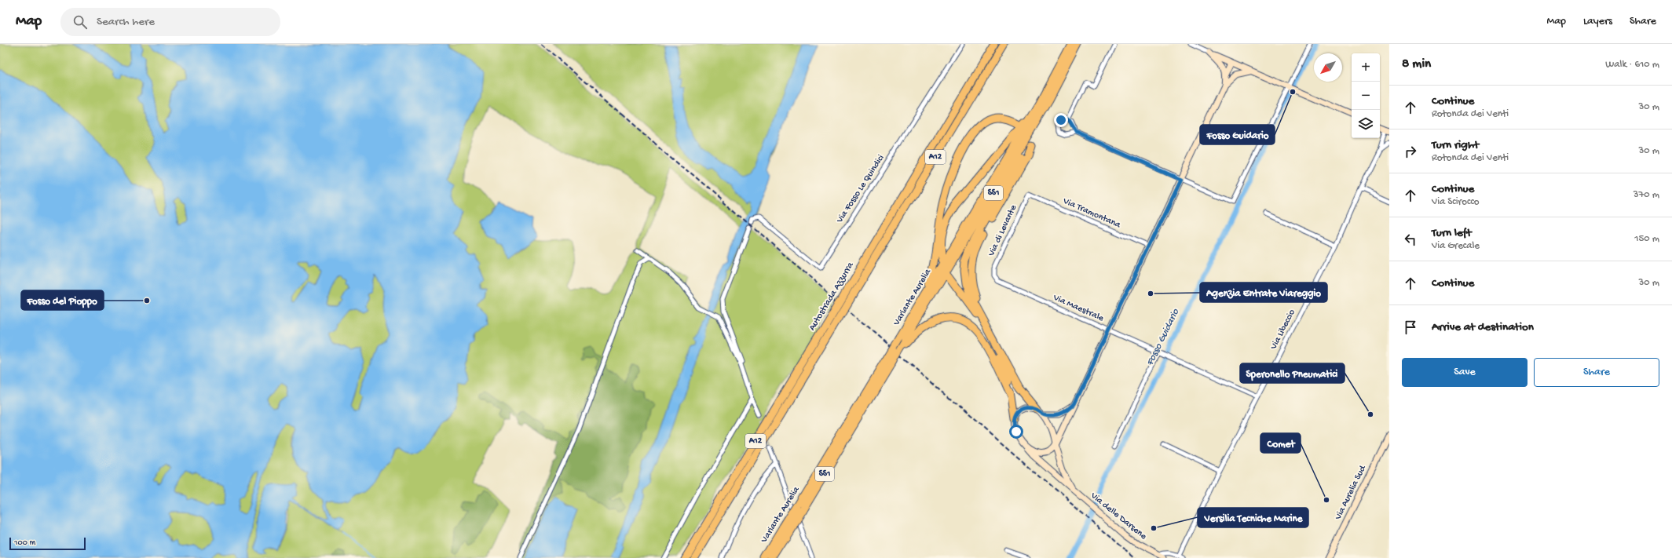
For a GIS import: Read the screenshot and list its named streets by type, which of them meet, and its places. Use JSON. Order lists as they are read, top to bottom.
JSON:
{
  "streets": {
    "highway": [
      "A12",
      "SS1",
      "Autostrada Azzurra",
      "Variante Aurelia"
    ],
    "street": [
      "Via Fosso Le Quindici",
      "Via Tramontana",
      "Via di Levante",
      "Via Maestrale",
      "Via Libeccio",
      "Via Aurelia Sud",
      "Via delle Darsene"
    ]
  },
  "crossings": [
    ["Via Tramontana", "Via di Levante"],
    ["Via di Levante", "Via Maestrale"],
    ["Via Maestrale", "Via Libeccio"],
    ["Via Libeccio", "Via delle Darsene"]
  ],
  "water": ["Fosso Guidario"],
  "places": [
    "Fosso Guidario",
    "Agenzia Entrate Viareggio",
    "Fosso del Pioppo",
    "Speronello Pneumatici",
    "Comet",
    "Versilia Tecniche Marine"
  ],
  "scale_bar": "100 m",
  "north": "bottom left",
  "page": {
    "header": "Map",
    "search": "Search here",
    "nav": ["Map", "Layers", "Share"],
    "heading": ["8 min", "Walk · 610 m"],
    "map_buttons": ["+", "−"],
    "list": [
      ["Continue", "Rotonda dei Venti", "30 m"],
      ["Turn right", "Rotonda dei Venti", "30 m"],
      ["Continue", "Via Scirocco", "370 m"],
      ["Turn left", "Via Grecale", "150 m"],
      ["Continue", "30 m"],
      "Arrive at destination"
    ],
    "buttons": ["Save", "Share"],
    "scale": "100 m"
  }
}
